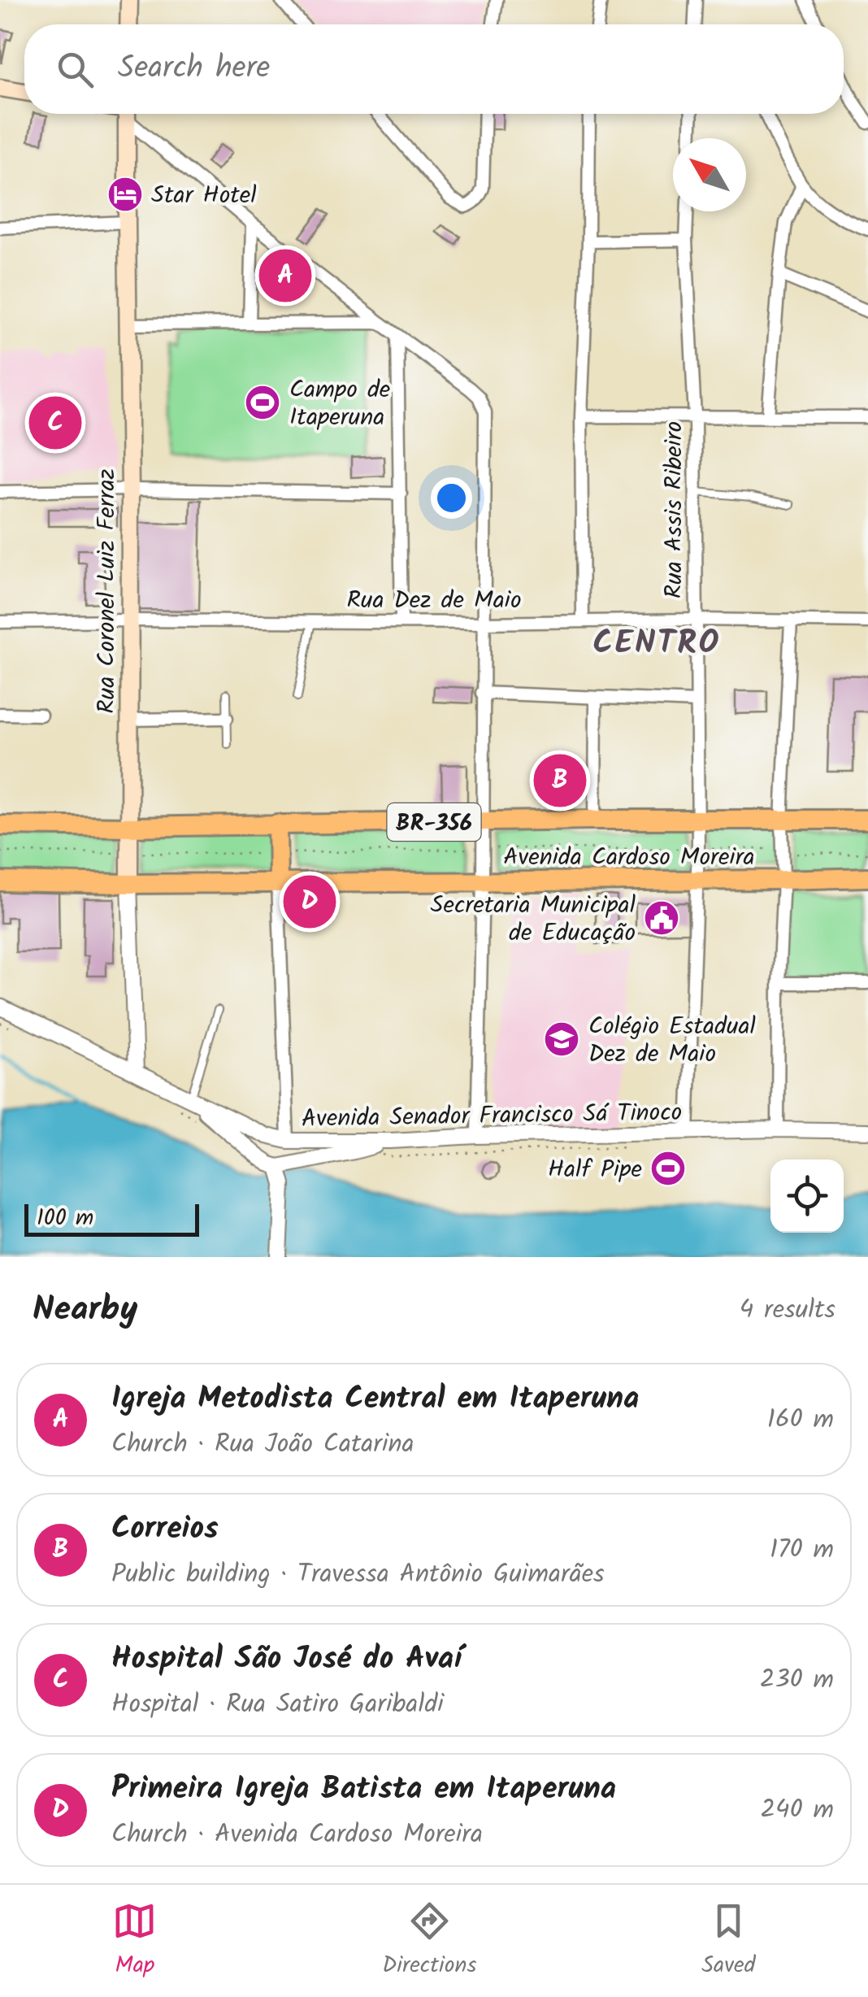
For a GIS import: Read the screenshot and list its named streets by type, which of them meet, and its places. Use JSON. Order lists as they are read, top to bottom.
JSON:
{
  "streets": {
    "highway": ["BR-356", "Avenida Cardoso Moreira"],
    "main road": ["Rua Coronel Luiz Ferraz"],
    "street": ["Rua Assis Ribeiro", "Rua Dez de Maio", "Avenida Senador Francisco Sá Tinoco"]
  },
  "crossings": [
    ["Rua Assis Ribeiro", "Rua Dez de Maio"],
    ["Rua Assis Ribeiro", "Avenida Cardoso Moreira"],
    ["Rua Assis Ribeiro", "Avenida Senador Francisco Sá Tinoco"],
    ["Rua Coronel Luiz Ferraz", "Rua Dez de Maio"],
    ["Rua Coronel Luiz Ferraz", "Avenida Cardoso Moreira"],
    ["Rua Coronel Luiz Ferraz", "Avenida Senador Francisco Sá Tinoco"]
  ],
  "districts": ["CENTRO"],
  "places": {
    "hotel": ["Star Hotel"],
    "sports": ["Campo de Itaperuna", "Half Pipe"],
    "public building": ["Secretaria Municipal de Educação"],
    "school or university": ["Colégio Estadual Dez de Maio"]
  },
  "scale_bar": "100 m",
  "north": "top left",
  "page": {
    "search": "Search here",
    "pins": [
      "A",
      "C",
      "B",
      "D"
    ],
    "scale": "100 m",
    "heading": ["Nearby", "4 results"],
    "list": [
      {
        "mark": "A",
        "name": "Igreja Metodista Central em Itaperuna",
        "note": "Church · Rua João Catarina",
        "value": "160 m"
      },
      {
        "mark": "B",
        "name": "Correios",
        "note": "Public building · Travessa Antônio Guimarães",
        "value": "170 m"
      },
      {
        "mark": "C",
        "name": "Hospital São José do Avaí",
        "note": "Hospital · Rua Satiro Garibaldi",
        "value": "230 m"
      },
      {
        "mark": "D",
        "name": "Primeira Igreja Batista em Itaperuna",
        "note": "Church · Avenida Cardoso Moreira",
        "value": "240 m"
      }
    ],
    "nav": ["Map", "Directions", "Saved"]
  }
}
